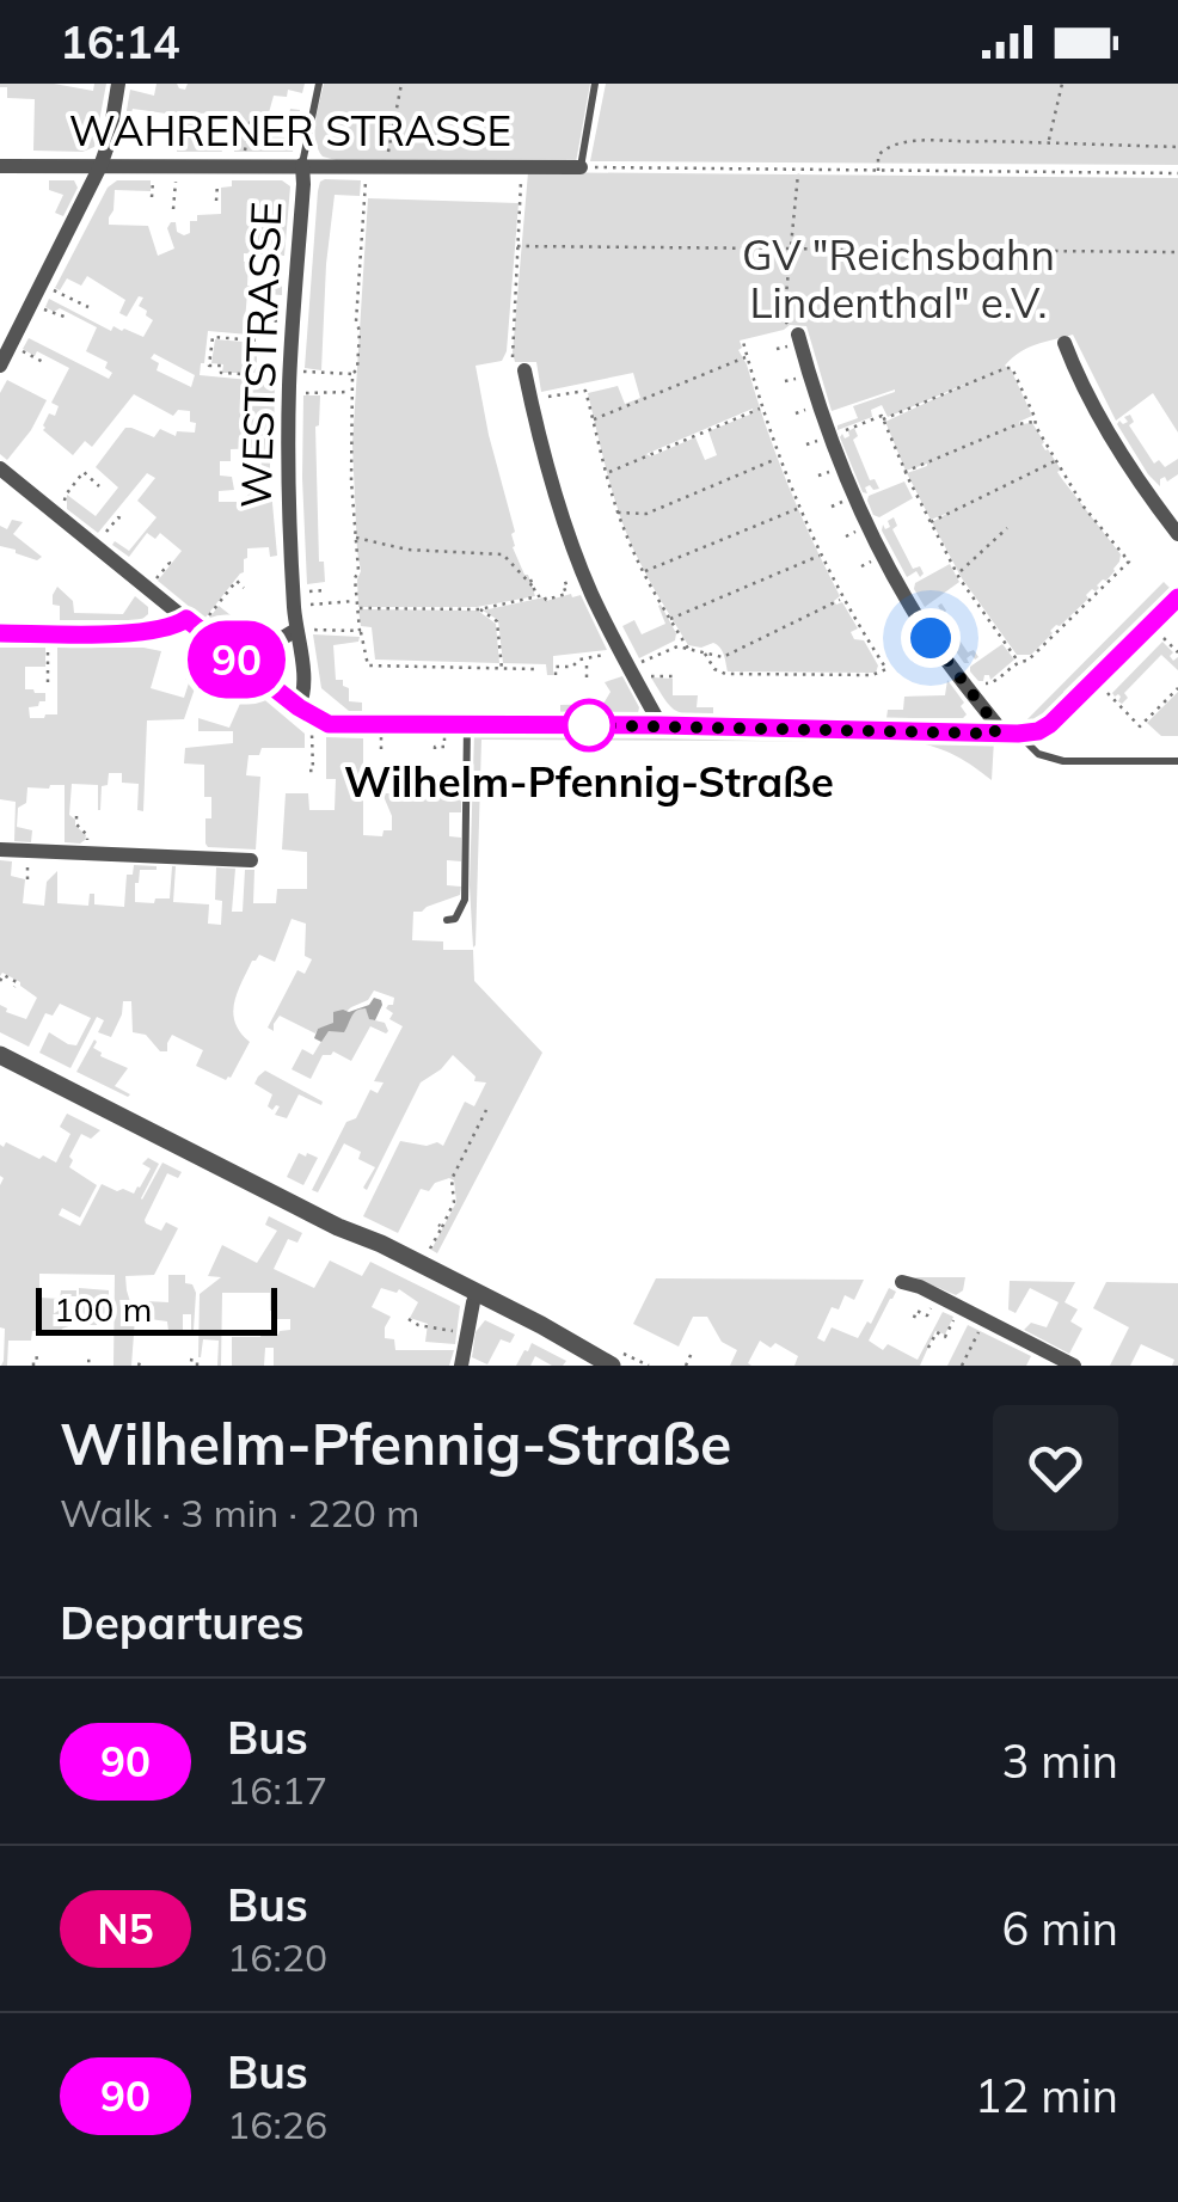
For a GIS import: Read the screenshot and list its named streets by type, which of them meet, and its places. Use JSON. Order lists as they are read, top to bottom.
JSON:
{
  "streets": {
    "street": ["WAHRENER STRASSE", "WESTSTRASSE"]
  },
  "crossings": [
    ["WAHRENER STRASSE", "WESTSTRASSE"]
  ],
  "parks": ["GV \"Reichsbahn Lindenthal\" e.V."],
  "places": ["Wilhelm-Pfennig-Straße"],
  "lines": ["bus line 90"],
  "scale_bar": "100 m",
  "page": {
    "status": "16:14",
    "on_map": "90",
    "scale": "100 m",
    "heading": [
      ["Wilhelm-Pfennig-Straße", "Walk · 3 min · 220 m"],
      "Departures"
    ],
    "list": [
      {
        "mark": "90",
        "name": "Bus",
        "note": "16:17",
        "value": "3 min"
      },
      {
        "mark": "N5",
        "name": "Bus",
        "note": "16:20",
        "value": "6 min"
      },
      {
        "mark": "90",
        "name": "Bus",
        "note": "16:26",
        "value": "12 min"
      }
    ]
  }
}
